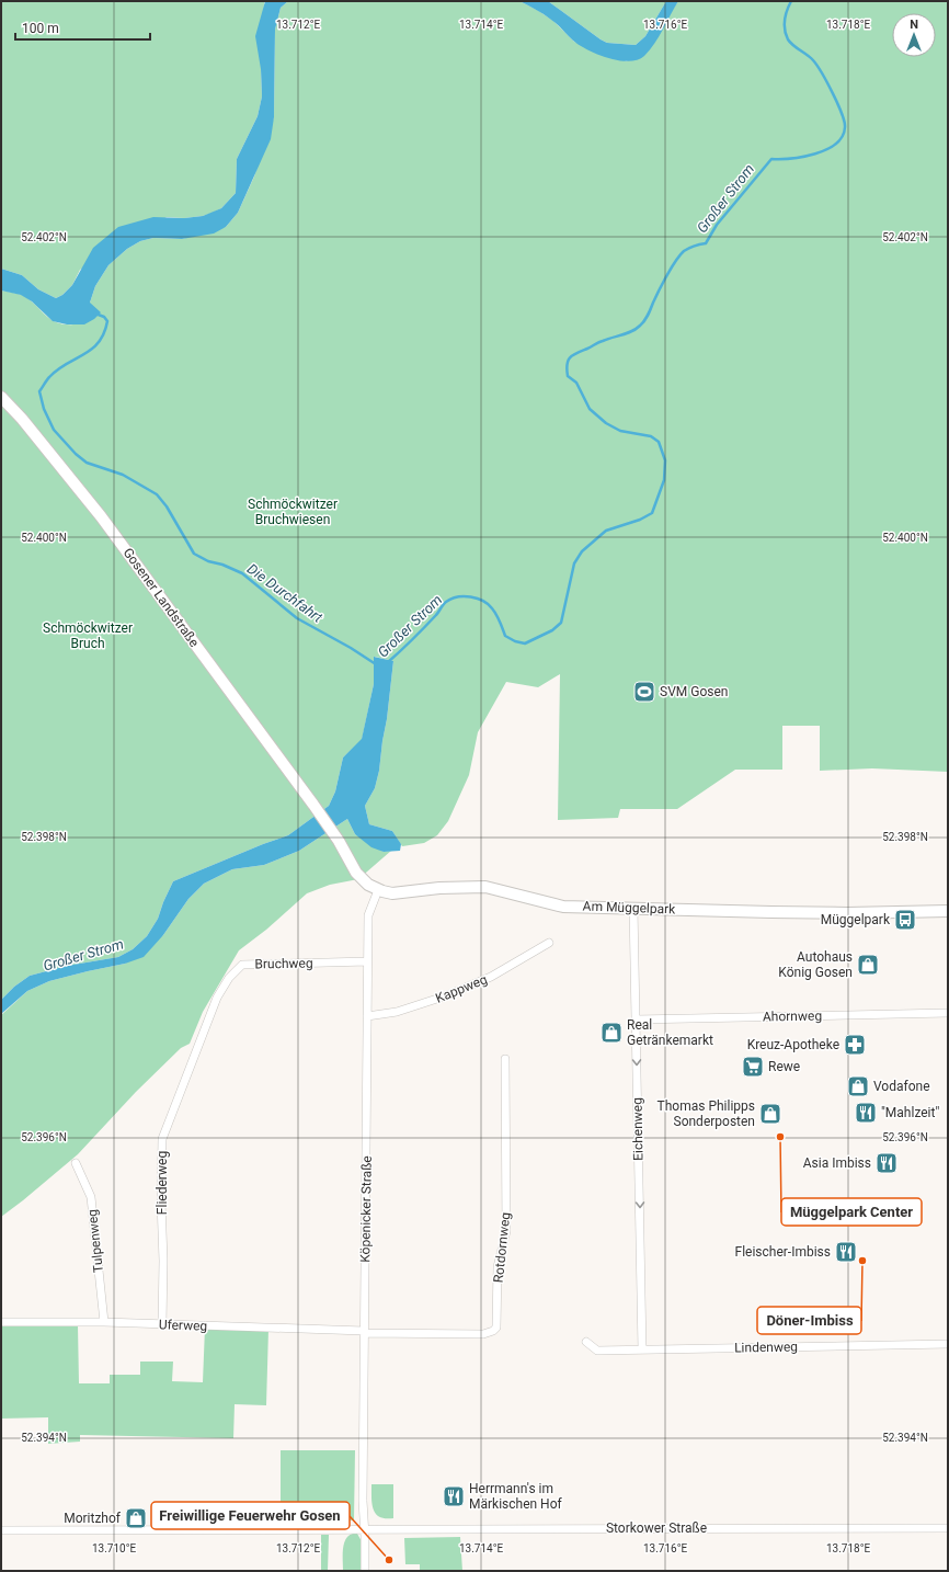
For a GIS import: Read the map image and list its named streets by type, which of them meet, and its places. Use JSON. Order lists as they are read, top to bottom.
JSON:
{
  "streets": {
    "main road": ["Gosener Landstraße", "Am Müggelpark"],
    "street": [
      "Bruchweg",
      "Kappweg",
      "Ahornweg",
      "Eichenweg",
      "Fliederweg",
      "Köpenicker Straße",
      "Tulpenweg",
      "Rotdornweg",
      "Uferweg",
      "Lindenweg",
      "Storkower Straße"
    ]
  },
  "crossings": [
    ["Gosener Landstraße", "Am Müggelpark"],
    ["Gosener Landstraße", "Köpenicker Straße"],
    ["Am Müggelpark", "Eichenweg"],
    ["Am Müggelpark", "Köpenicker Straße"],
    ["Bruchweg", "Fliederweg"],
    ["Bruchweg", "Köpenicker Straße"],
    ["Kappweg", "Köpenicker Straße"],
    ["Ahornweg", "Eichenweg"],
    ["Eichenweg", "Lindenweg"],
    ["Fliederweg", "Uferweg"],
    ["Köpenicker Straße", "Rotdornweg"],
    ["Köpenicker Straße", "Uferweg"],
    ["Köpenicker Straße", "Storkower Straße"],
    ["Tulpenweg", "Uferweg"],
    ["Rotdornweg", "Uferweg"]
  ],
  "one_way": ["Eichenweg"],
  "water": ["Großer Strom", "Die Durchfahrt"],
  "parks": ["Schmöckwitzer Bruchwiesen", "Schmöckwitzer Bruch"],
  "places": {
    "sports": ["SVM Gosen"],
    "bus stop": ["Müggelpark"],
    "shop": [
      "Autohaus König Gosen",
      "Real Getränkemarkt",
      "Vodafone",
      "Thomas Philipps Sonderposten",
      "Moritzhof"
    ],
    "pharmacy": ["Kreuz-Apotheke"],
    "supermarket": ["Rewe"],
    "restaurant": [
      "\"Mahlzeit\"",
      "Asia Imbiss",
      "Fleischer-Imbiss",
      "Herrmann's im Märkischen Hof"
    ],
    "other": ["Müggelpark Center", "Döner-Imbiss", "Freiwillige Feuerwehr Gosen"]
  },
  "scale_bar": "100 m",
  "north": "top",
  "coordinates": [
    "13.712°E",
    "13.714°E",
    "13.716°E",
    "13.718°E",
    "52.402°N",
    "52.400°N",
    "52.398°N",
    "52.396°N",
    "52.394°N",
    "13.710°E"
  ]
}
